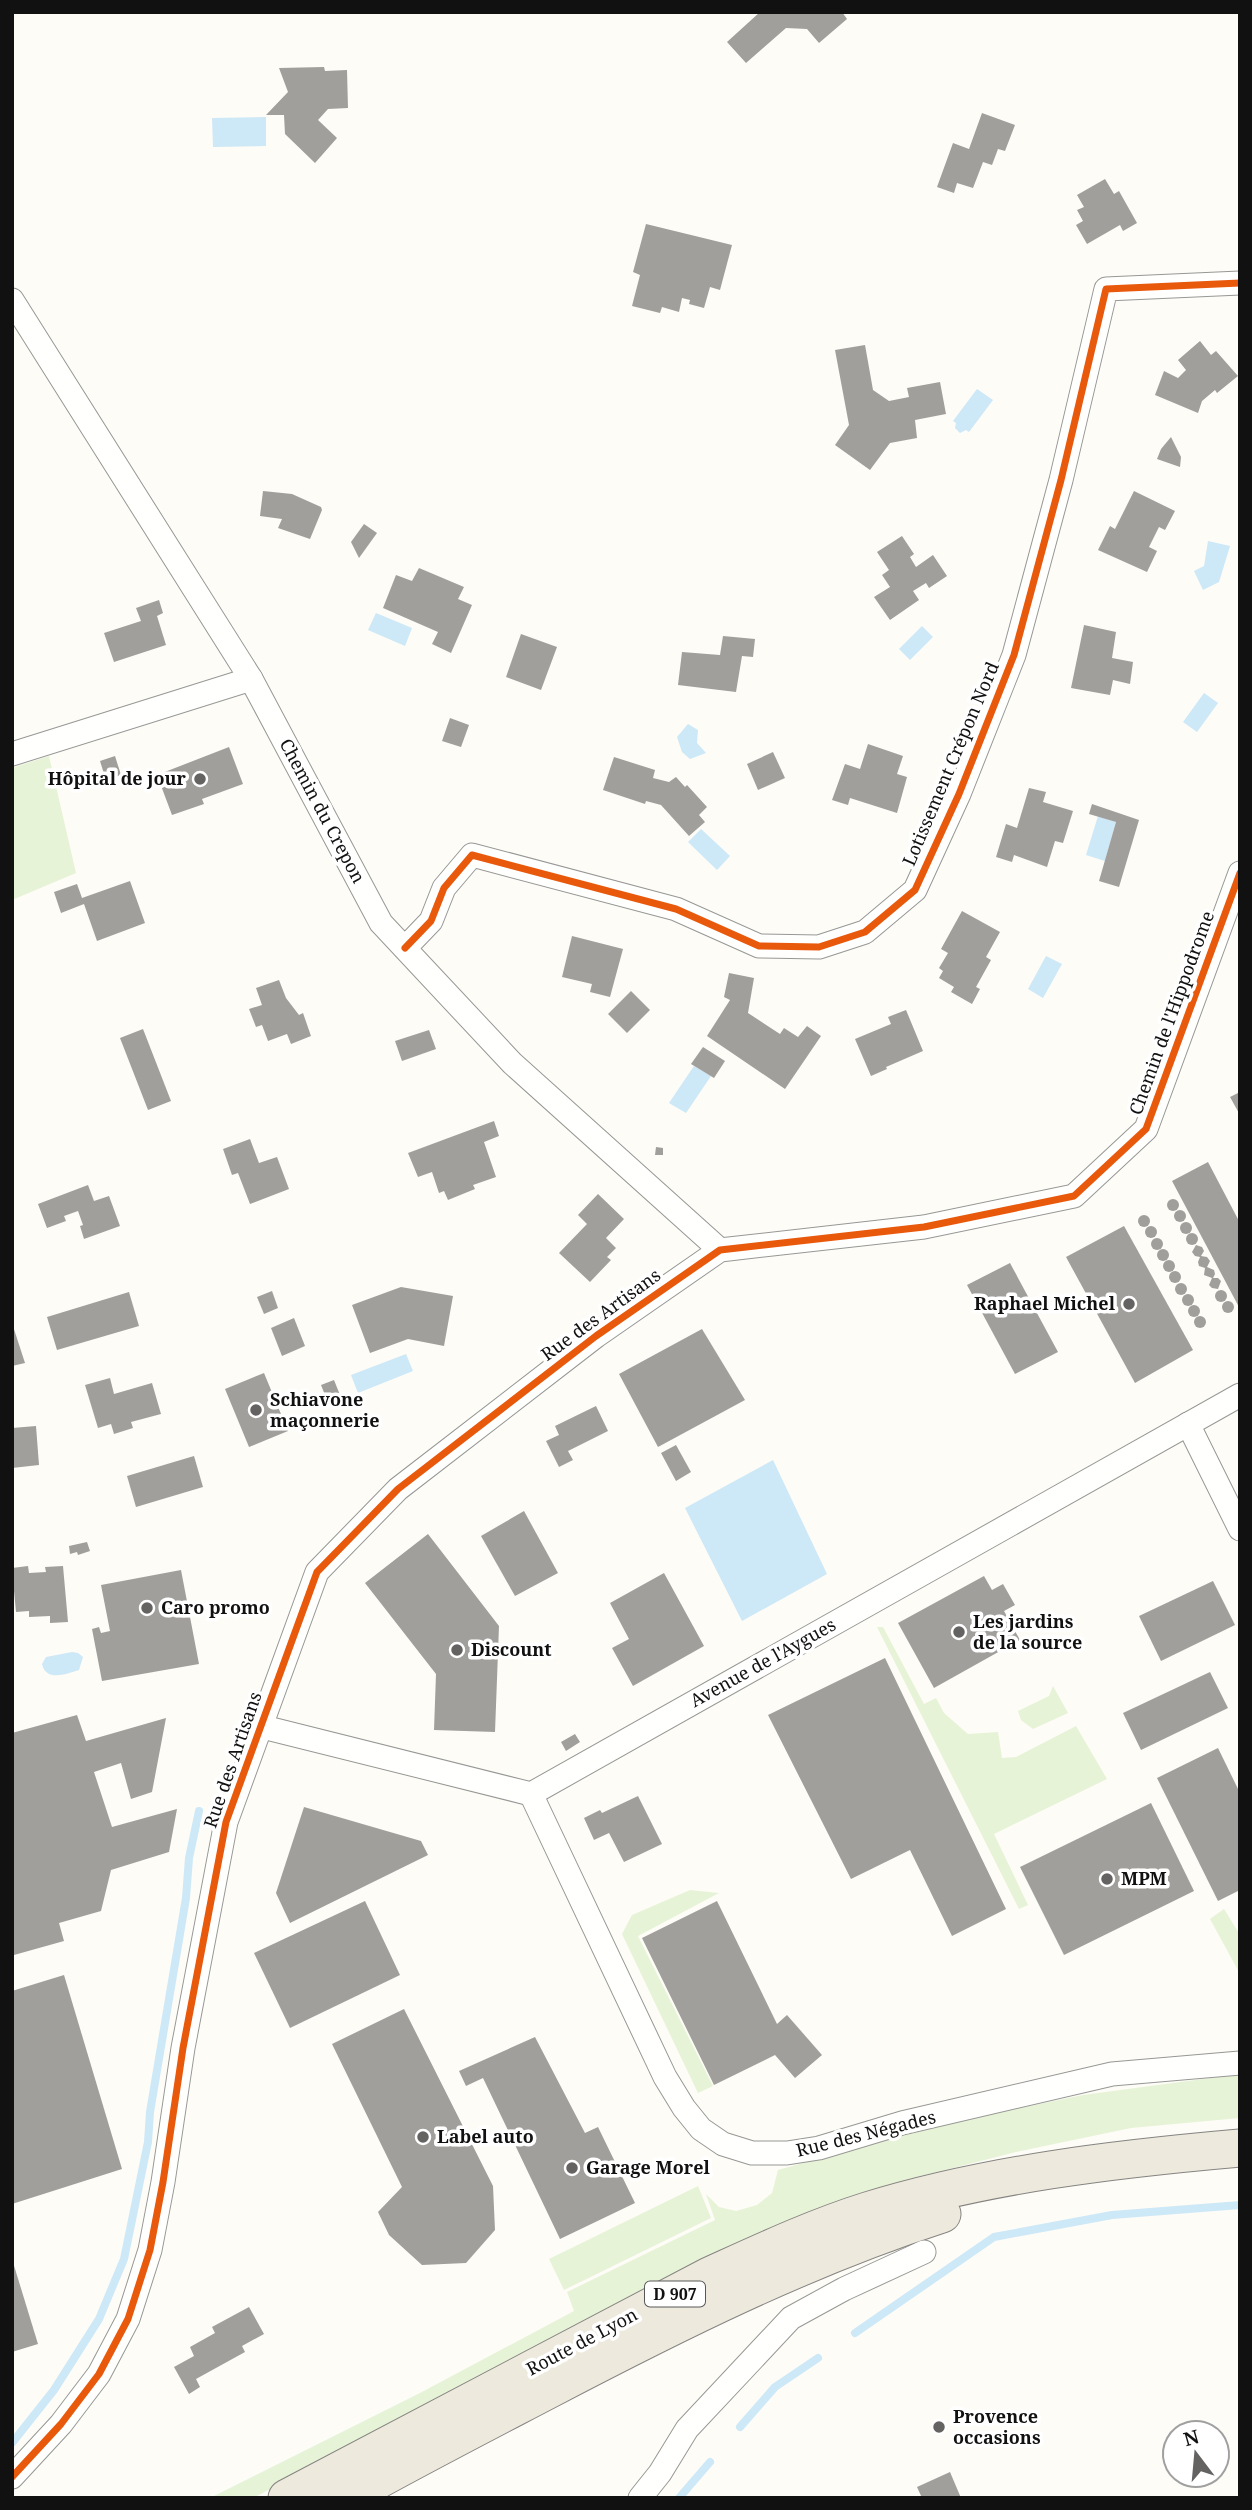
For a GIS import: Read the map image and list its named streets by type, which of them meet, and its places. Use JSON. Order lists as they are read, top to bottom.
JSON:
{
  "streets": {
    "main road": ["D 907", "Route de Lyon"],
    "street": [
      "Lotissement Crépon Nord",
      "Chemin du Crepon",
      "Chemin de l'Hippodrome",
      "Rue des Artisans",
      "Avenue de l'Aygues",
      "Rue des Négades"
    ]
  },
  "crossings": [
    ["Lotissement Crépon Nord", "Chemin du Crepon"],
    ["Chemin du Crepon", "Chemin de l'Hippodrome"],
    ["Chemin du Crepon", "Rue des Artisans"],
    ["Chemin de l'Hippodrome", "Rue des Artisans"],
    ["Avenue de l'Aygues", "Rue des Négades"]
  ],
  "places": [
    "Hôpital de jour",
    "Raphael Michel",
    "Schiavone maçonnerie",
    "Caro promo",
    "Les jardins de la source",
    "Discount",
    "MPM",
    "Label auto",
    "Garage Morel",
    "Provence occasions"
  ],
  "north": "top"
}
